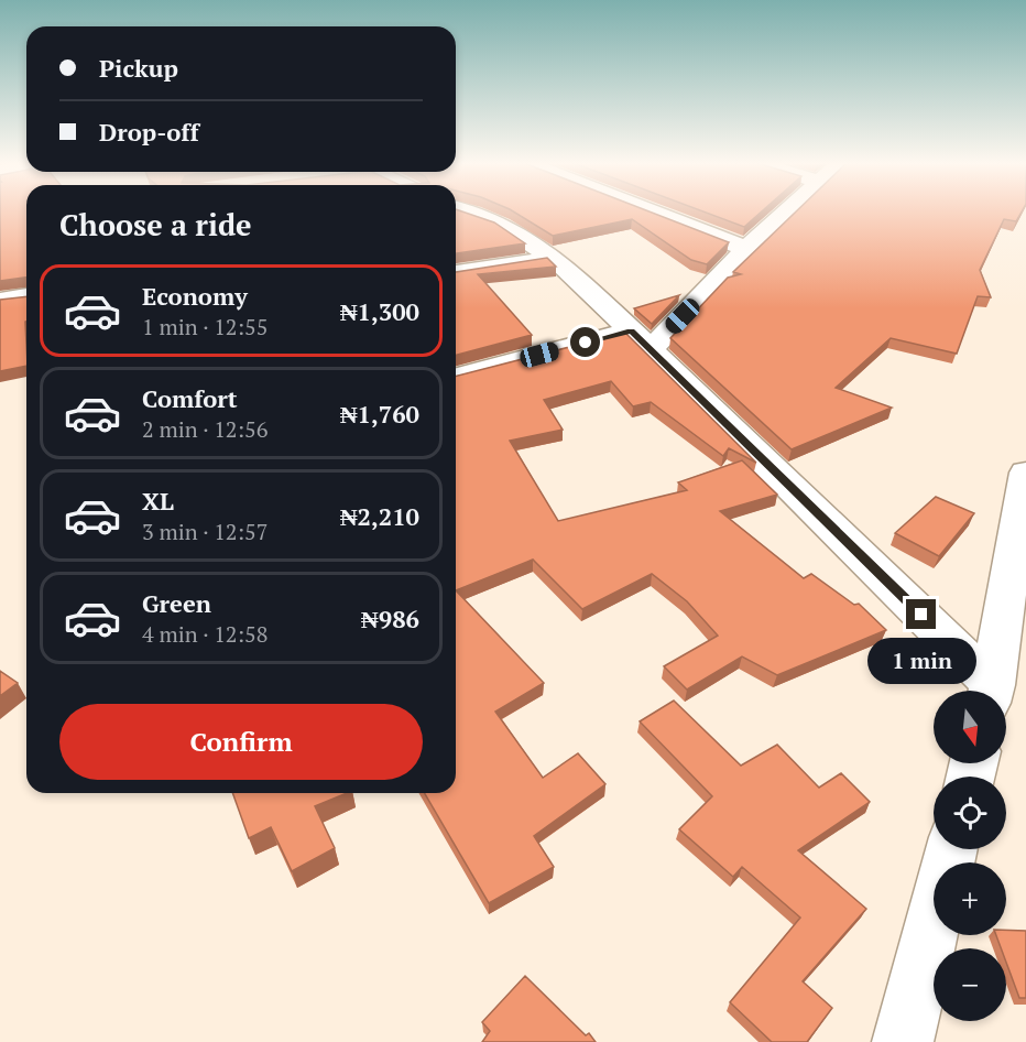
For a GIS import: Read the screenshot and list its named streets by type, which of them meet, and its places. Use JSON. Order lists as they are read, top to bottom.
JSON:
{
  "north": "bottom",
  "page": {
    "banner": ["Pickup", "Drop-off"],
    "heading": "Choose a ride",
    "list": [
      {
        "name": "Economy",
        "note": "1 min · 12:55",
        "value": "₦1,300"
      },
      {
        "name": "Comfort",
        "note": "2 min · 12:56",
        "value": "₦1,760"
      },
      {
        "name": "XL",
        "note": "3 min · 12:57",
        "value": "₦2,210"
      },
      {
        "name": "Green",
        "note": "4 min · 12:58",
        "value": "₦986"
      }
    ],
    "bubble": "1 min",
    "map_buttons": ["+", "−"],
    "buttons": "Confirm"
  }
}
